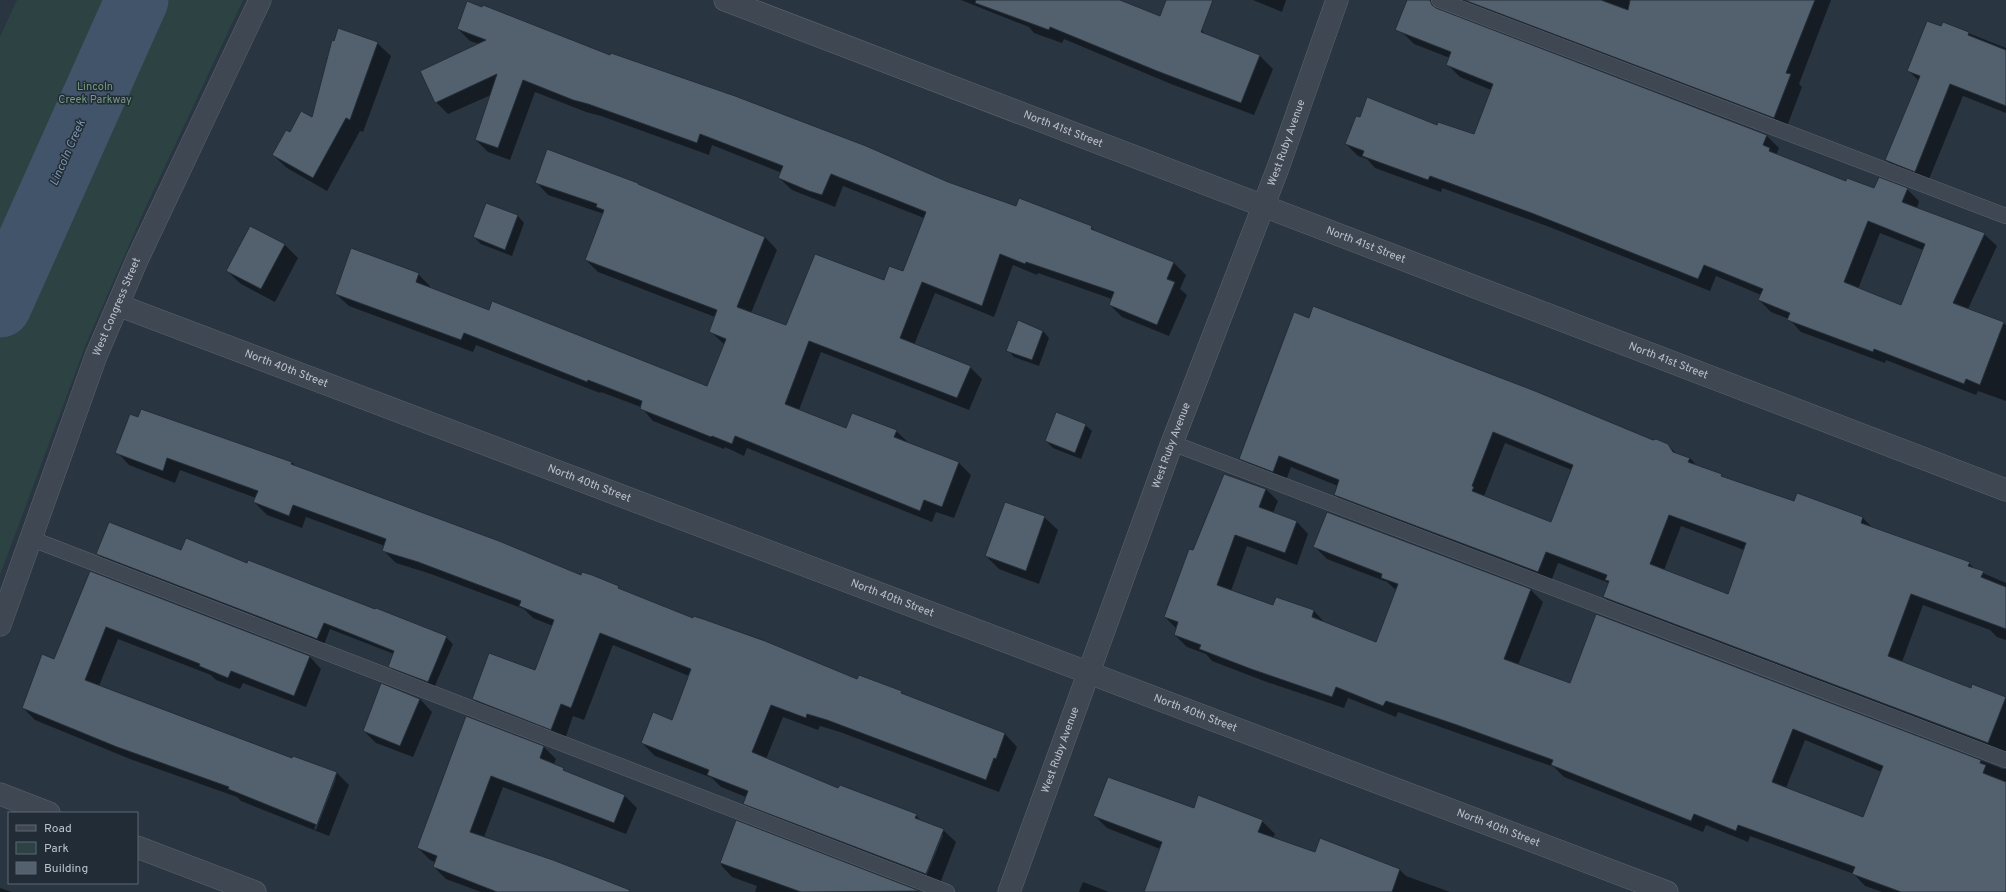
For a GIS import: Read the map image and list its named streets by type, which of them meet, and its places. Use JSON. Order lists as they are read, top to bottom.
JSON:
{
  "streets": {
    "street": [
      "North 41st Street",
      "West Ruby Avenue",
      "West Congress Street",
      "North 40th Street"
    ]
  },
  "crossings": [
    ["North 41st Street", "West Ruby Avenue"],
    ["West Ruby Avenue", "North 40th Street"],
    ["West Congress Street", "North 40th Street"]
  ],
  "water": ["Lincoln Creek"],
  "parks": ["Lincoln Creek Parkway"],
  "legend": ["Road", "Park", "Building"]
}
